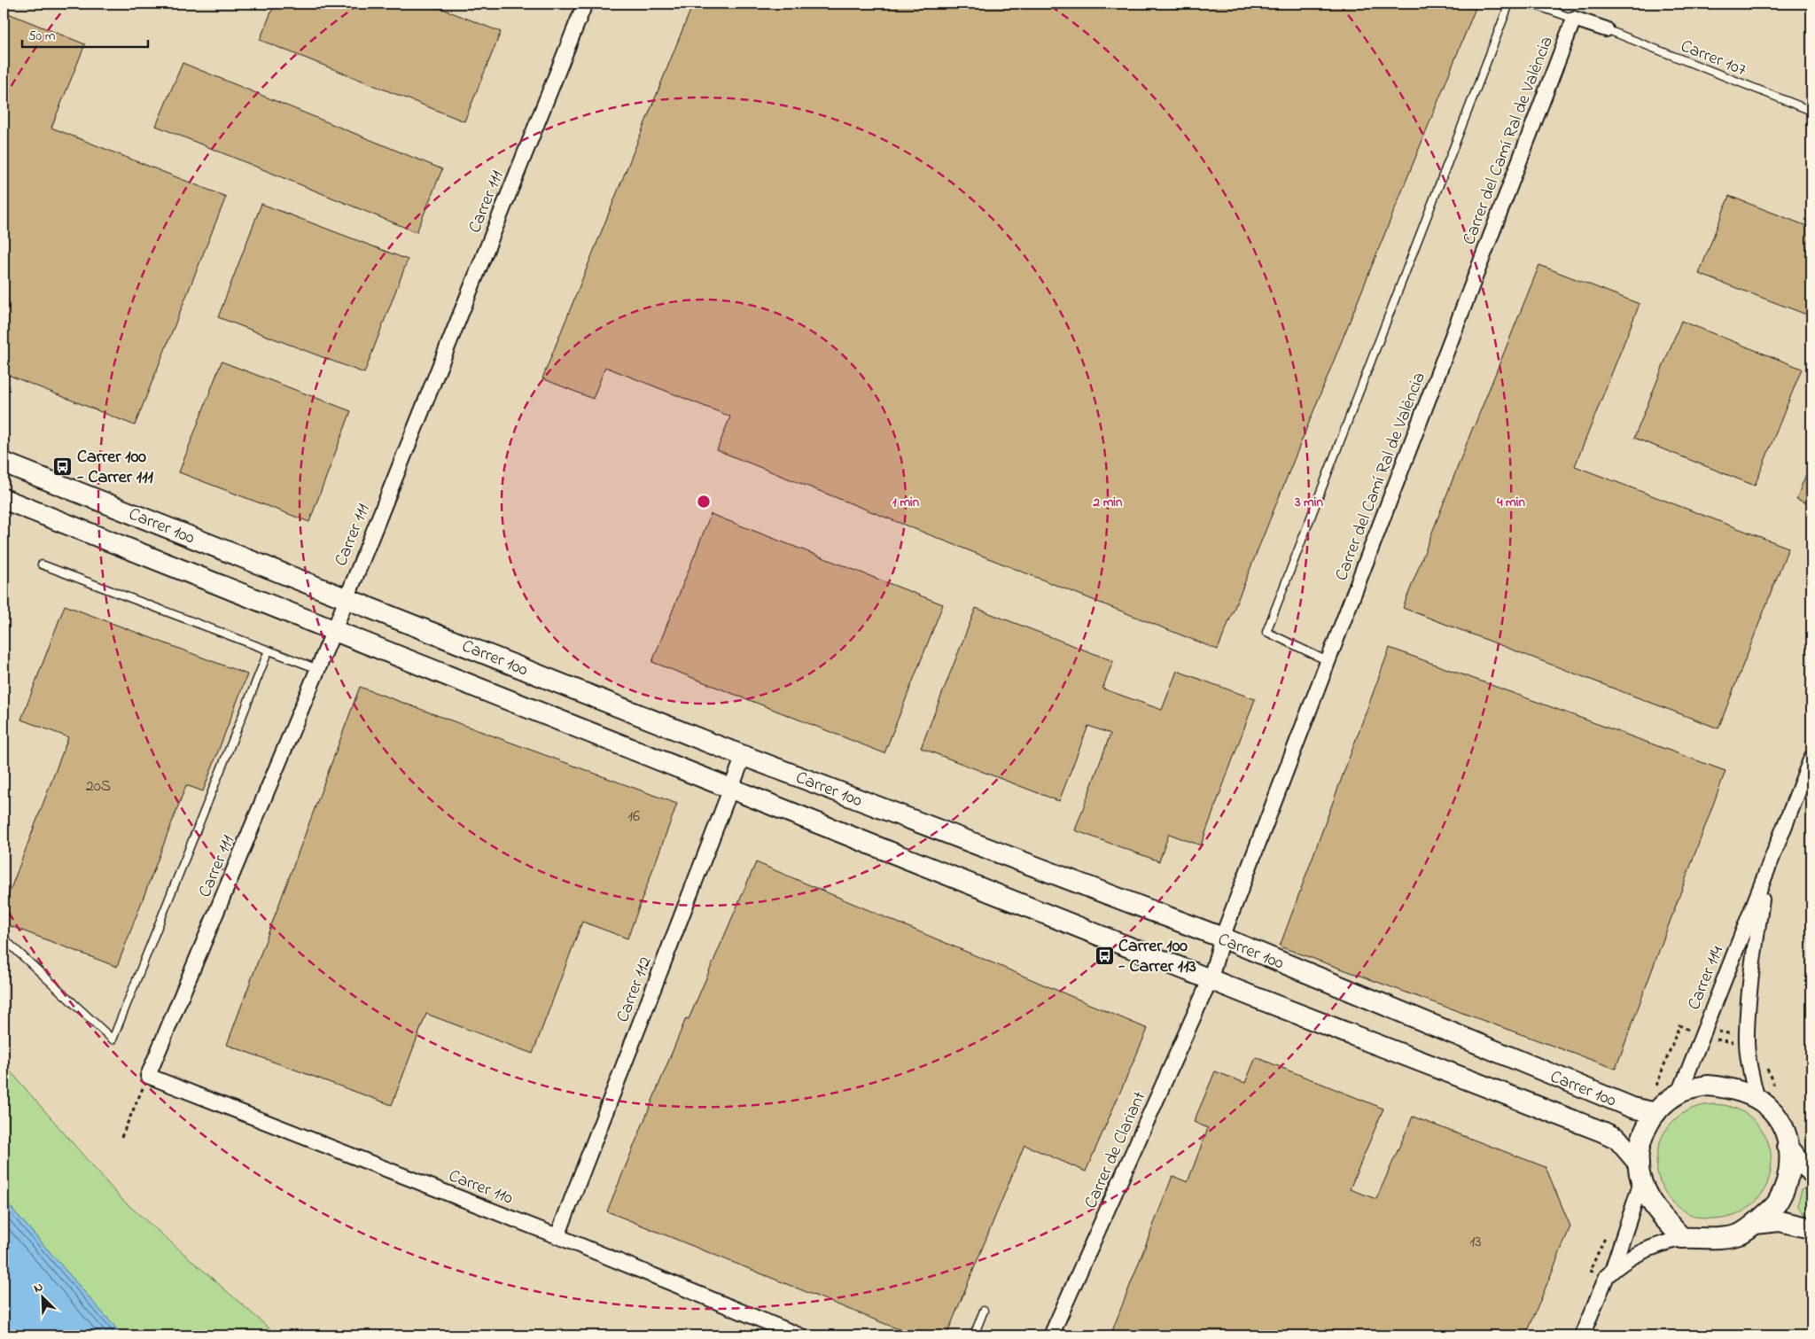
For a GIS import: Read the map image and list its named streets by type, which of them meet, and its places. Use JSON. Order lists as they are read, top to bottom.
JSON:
{
  "streets": {
    "street": [
      "Carrer del Camí Ral de València",
      "Carrer 111",
      "Carrer 100",
      "Carrer 114",
      "Carrer 112",
      "Carrer de Clariant",
      "Carrer 110"
    ],
    "lane": ["Carrer 107"]
  },
  "crossings": [
    ["Carrer del Camí Ral de València", "Carrer 100"],
    ["Carrer del Camí Ral de València", "Carrer de Clariant"],
    ["Carrer 111", "Carrer 100"],
    ["Carrer 111", "Carrer 110"],
    ["Carrer 100", "Carrer 114"],
    ["Carrer 100", "Carrer 112"],
    ["Carrer 100", "Carrer de Clariant"],
    ["Carrer 112", "Carrer 110"]
  ],
  "places": {
    "bus stop": ["Carrer 100 - Carrer 111", "Carrer 100 - Carrer 113"]
  },
  "house_numbers": ["20S", "16", "13"],
  "scale_bar": "50 m",
  "north": "top left",
  "rings": [
    "1 min",
    "2 min",
    "3 min",
    "4 min"
  ]
}
